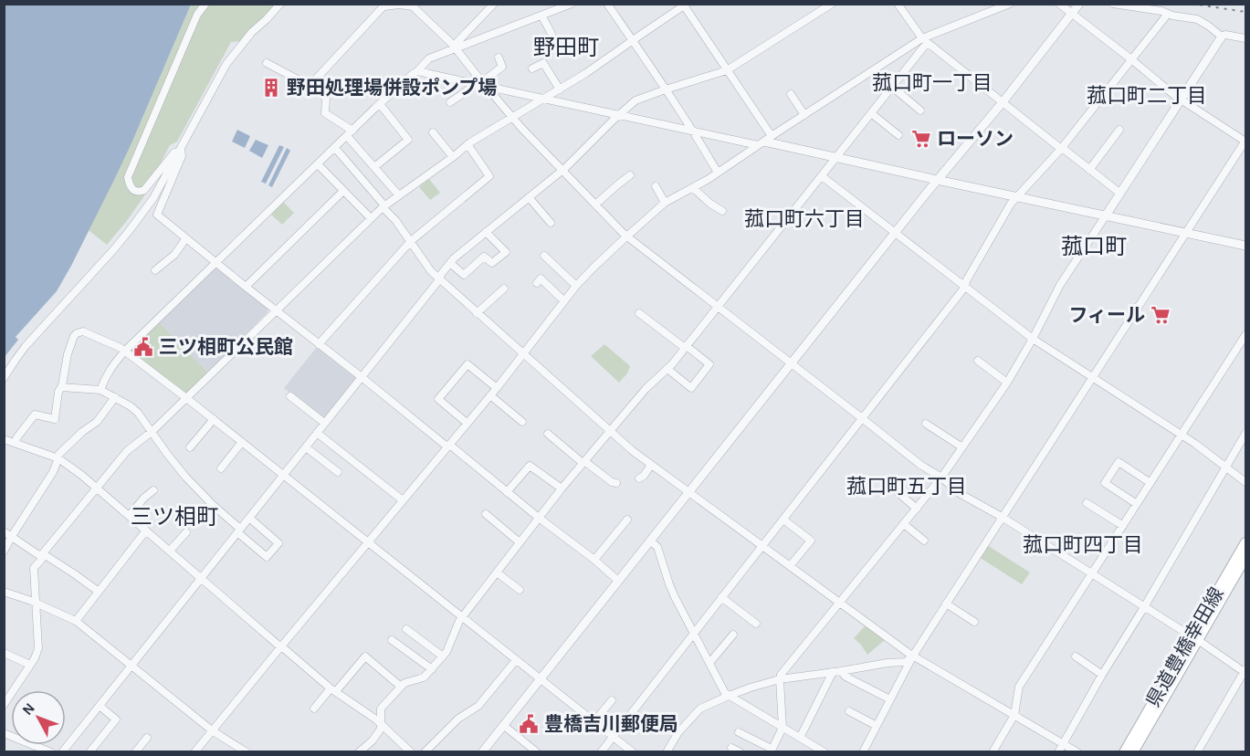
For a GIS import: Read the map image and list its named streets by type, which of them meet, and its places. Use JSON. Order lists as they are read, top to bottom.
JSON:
{
  "streets": {
    "main road": ["県道豊橋幸田線"]
  },
  "districts": [
    "野田町",
    "菰口町一丁目",
    "菰口町二丁目",
    "菰口町六丁目",
    "菰口町",
    "菰口町五丁目",
    "三ツ相町",
    "菰口町四丁目"
  ],
  "places": {
    "building": ["野田処理場併設ポンプ場"],
    "supermarket": ["ローソン", "フィール"],
    "public building": ["三ツ相町公民館", "豊橋吉川郵便局"]
  },
  "north": "top left"
}
